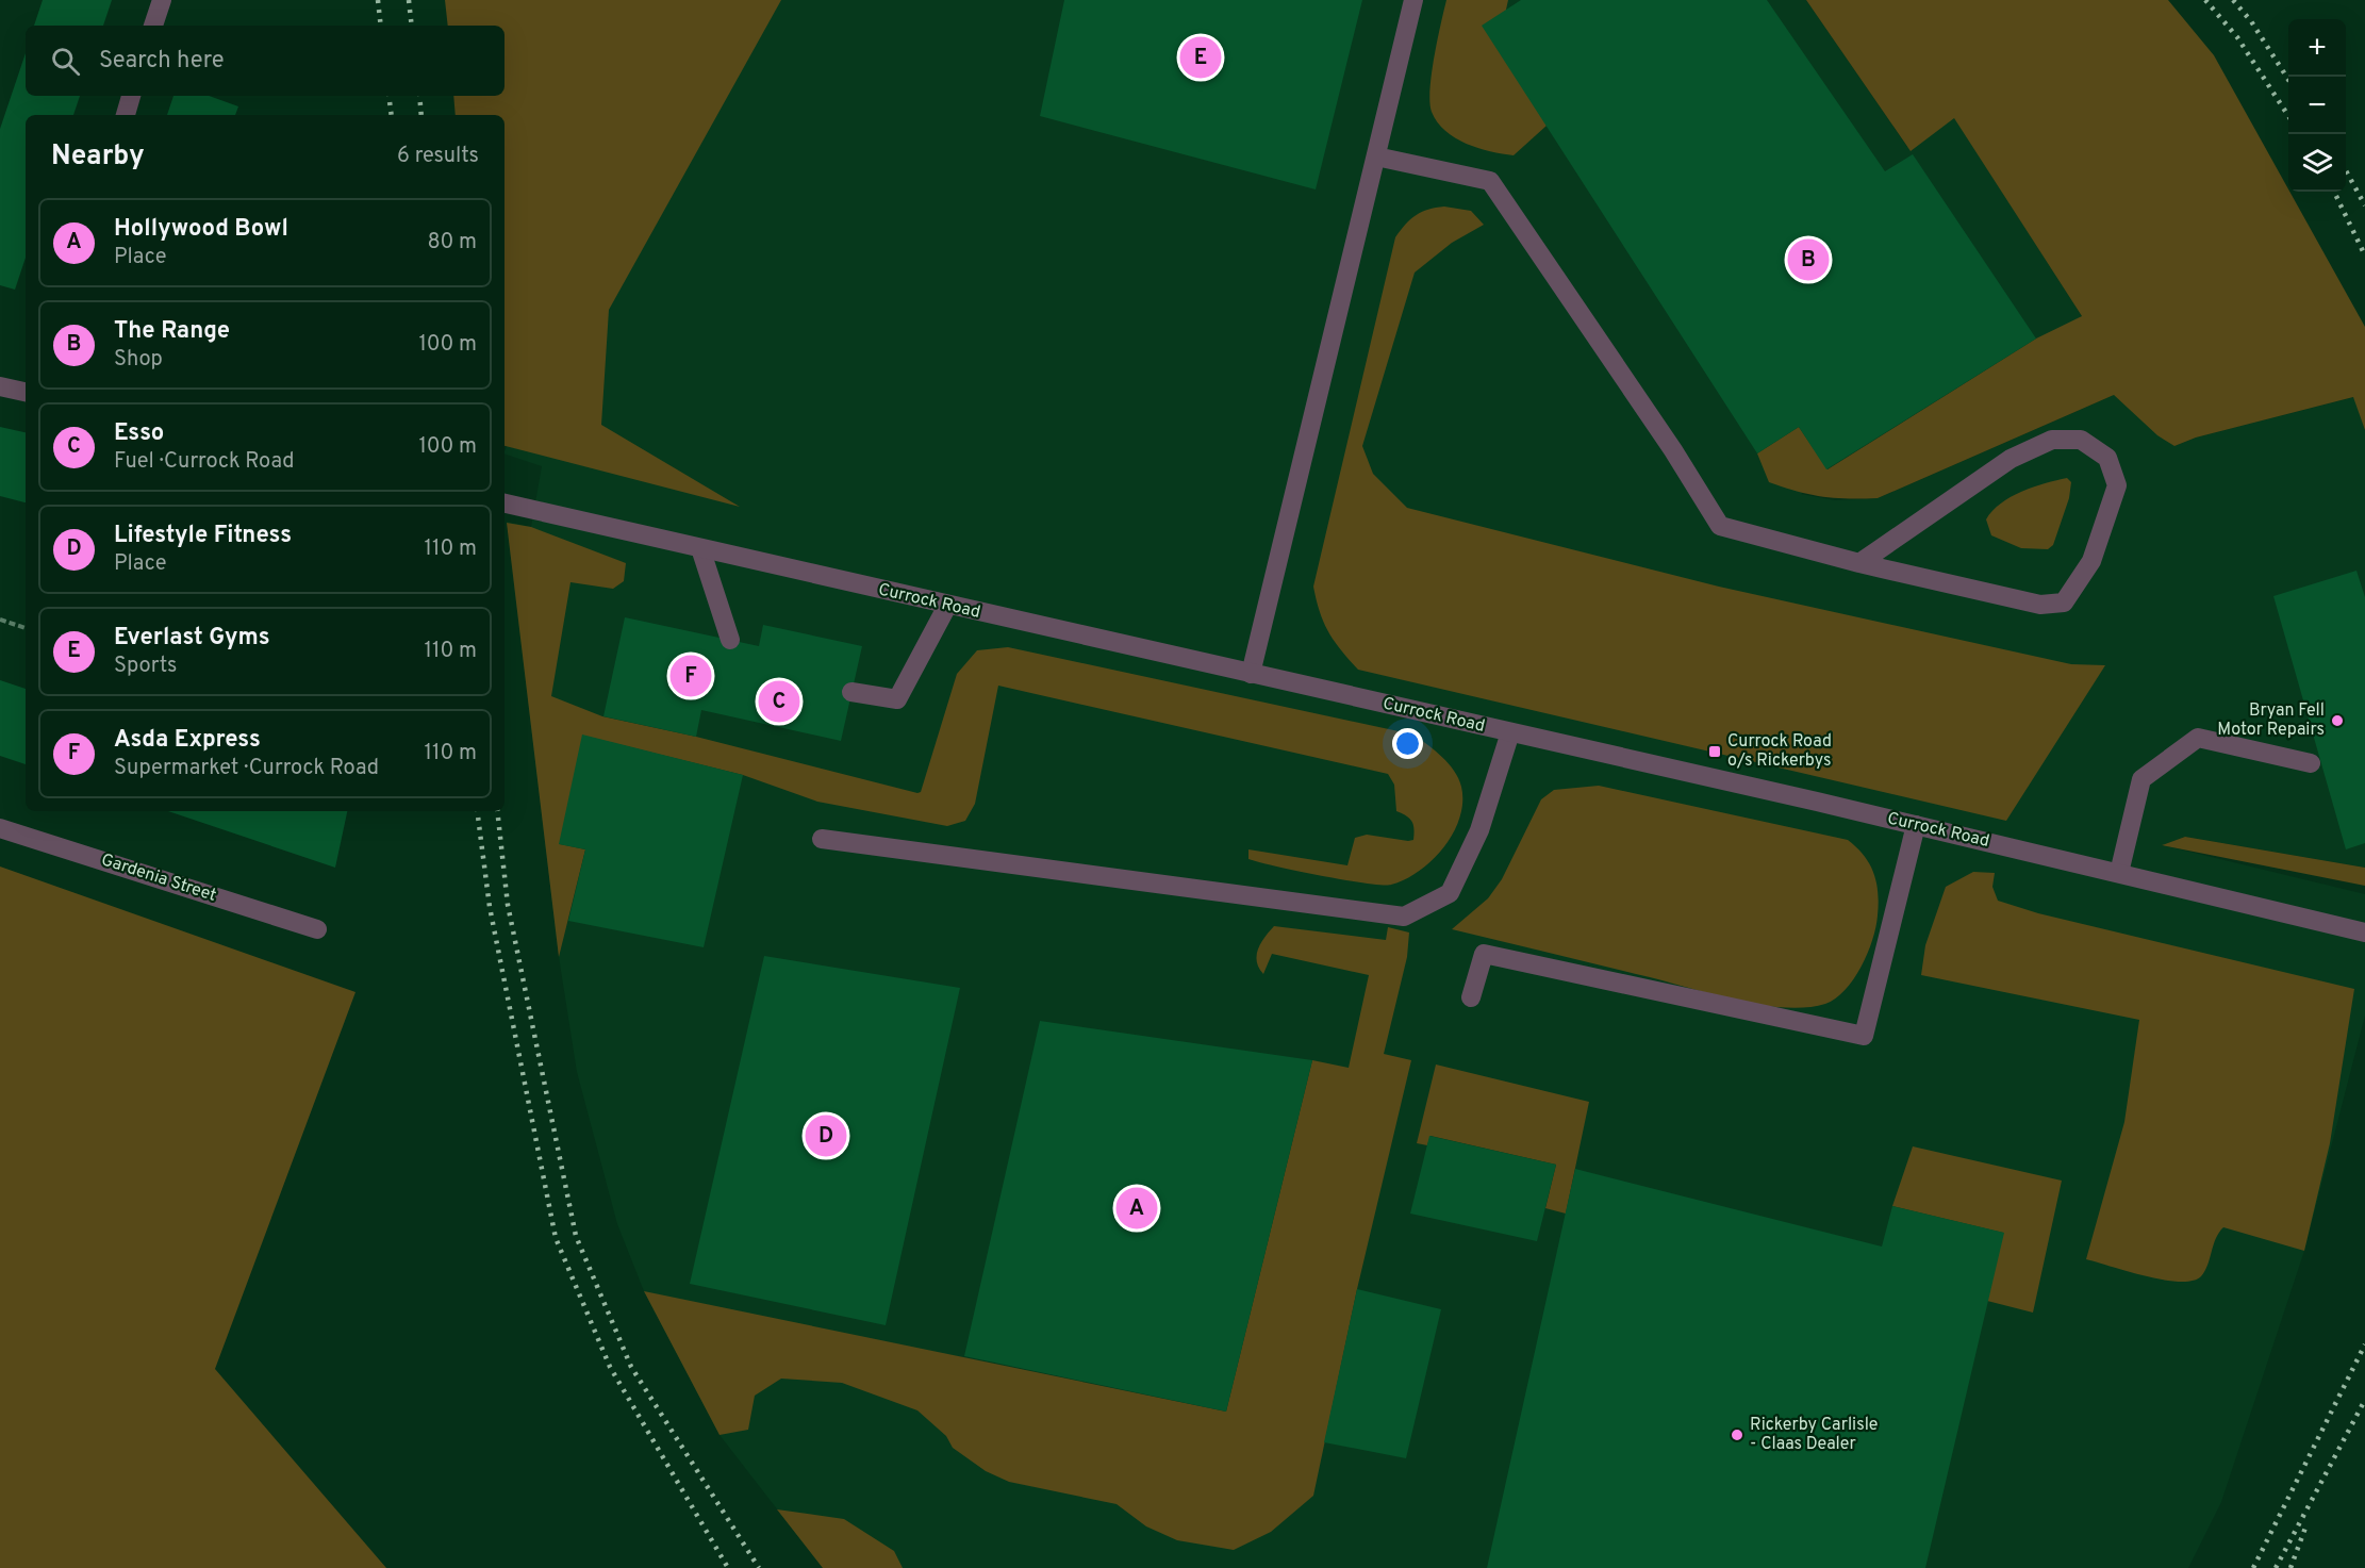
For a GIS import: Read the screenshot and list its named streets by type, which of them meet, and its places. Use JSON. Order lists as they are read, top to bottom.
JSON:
{
  "streets": {
    "street": ["Currock Road", "Gardenia Street"]
  },
  "places": {
    "other": ["Bryan Fell Motor Repairs", "Rickerby Carlisle - Claas Dealer"],
    "transit": ["Currock Road o/s Rickerbys"]
  },
  "page": {
    "map_buttons": ["+", "−"],
    "search": "Search here",
    "pins": [
      "E",
      "B",
      "F",
      "C",
      "D",
      "A"
    ],
    "heading": ["Nearby", "6 results"],
    "list": [
      {
        "mark": "A",
        "name": "Hollywood Bowl",
        "note": "Place",
        "value": "80 m"
      },
      {
        "mark": "B",
        "name": "The Range",
        "note": "Shop",
        "value": "100 m"
      },
      {
        "mark": "C",
        "name": "Esso",
        "note": "Fuel · Currock Road",
        "value": "100 m"
      },
      {
        "mark": "D",
        "name": "Lifestyle Fitness",
        "note": "Place",
        "value": "110 m"
      },
      {
        "mark": "E",
        "name": "Everlast Gyms",
        "note": "Sports",
        "value": "110 m"
      },
      {
        "mark": "F",
        "name": "Asda Express",
        "note": "Supermarket · Currock Road",
        "value": "110 m"
      }
    ]
  }
}
